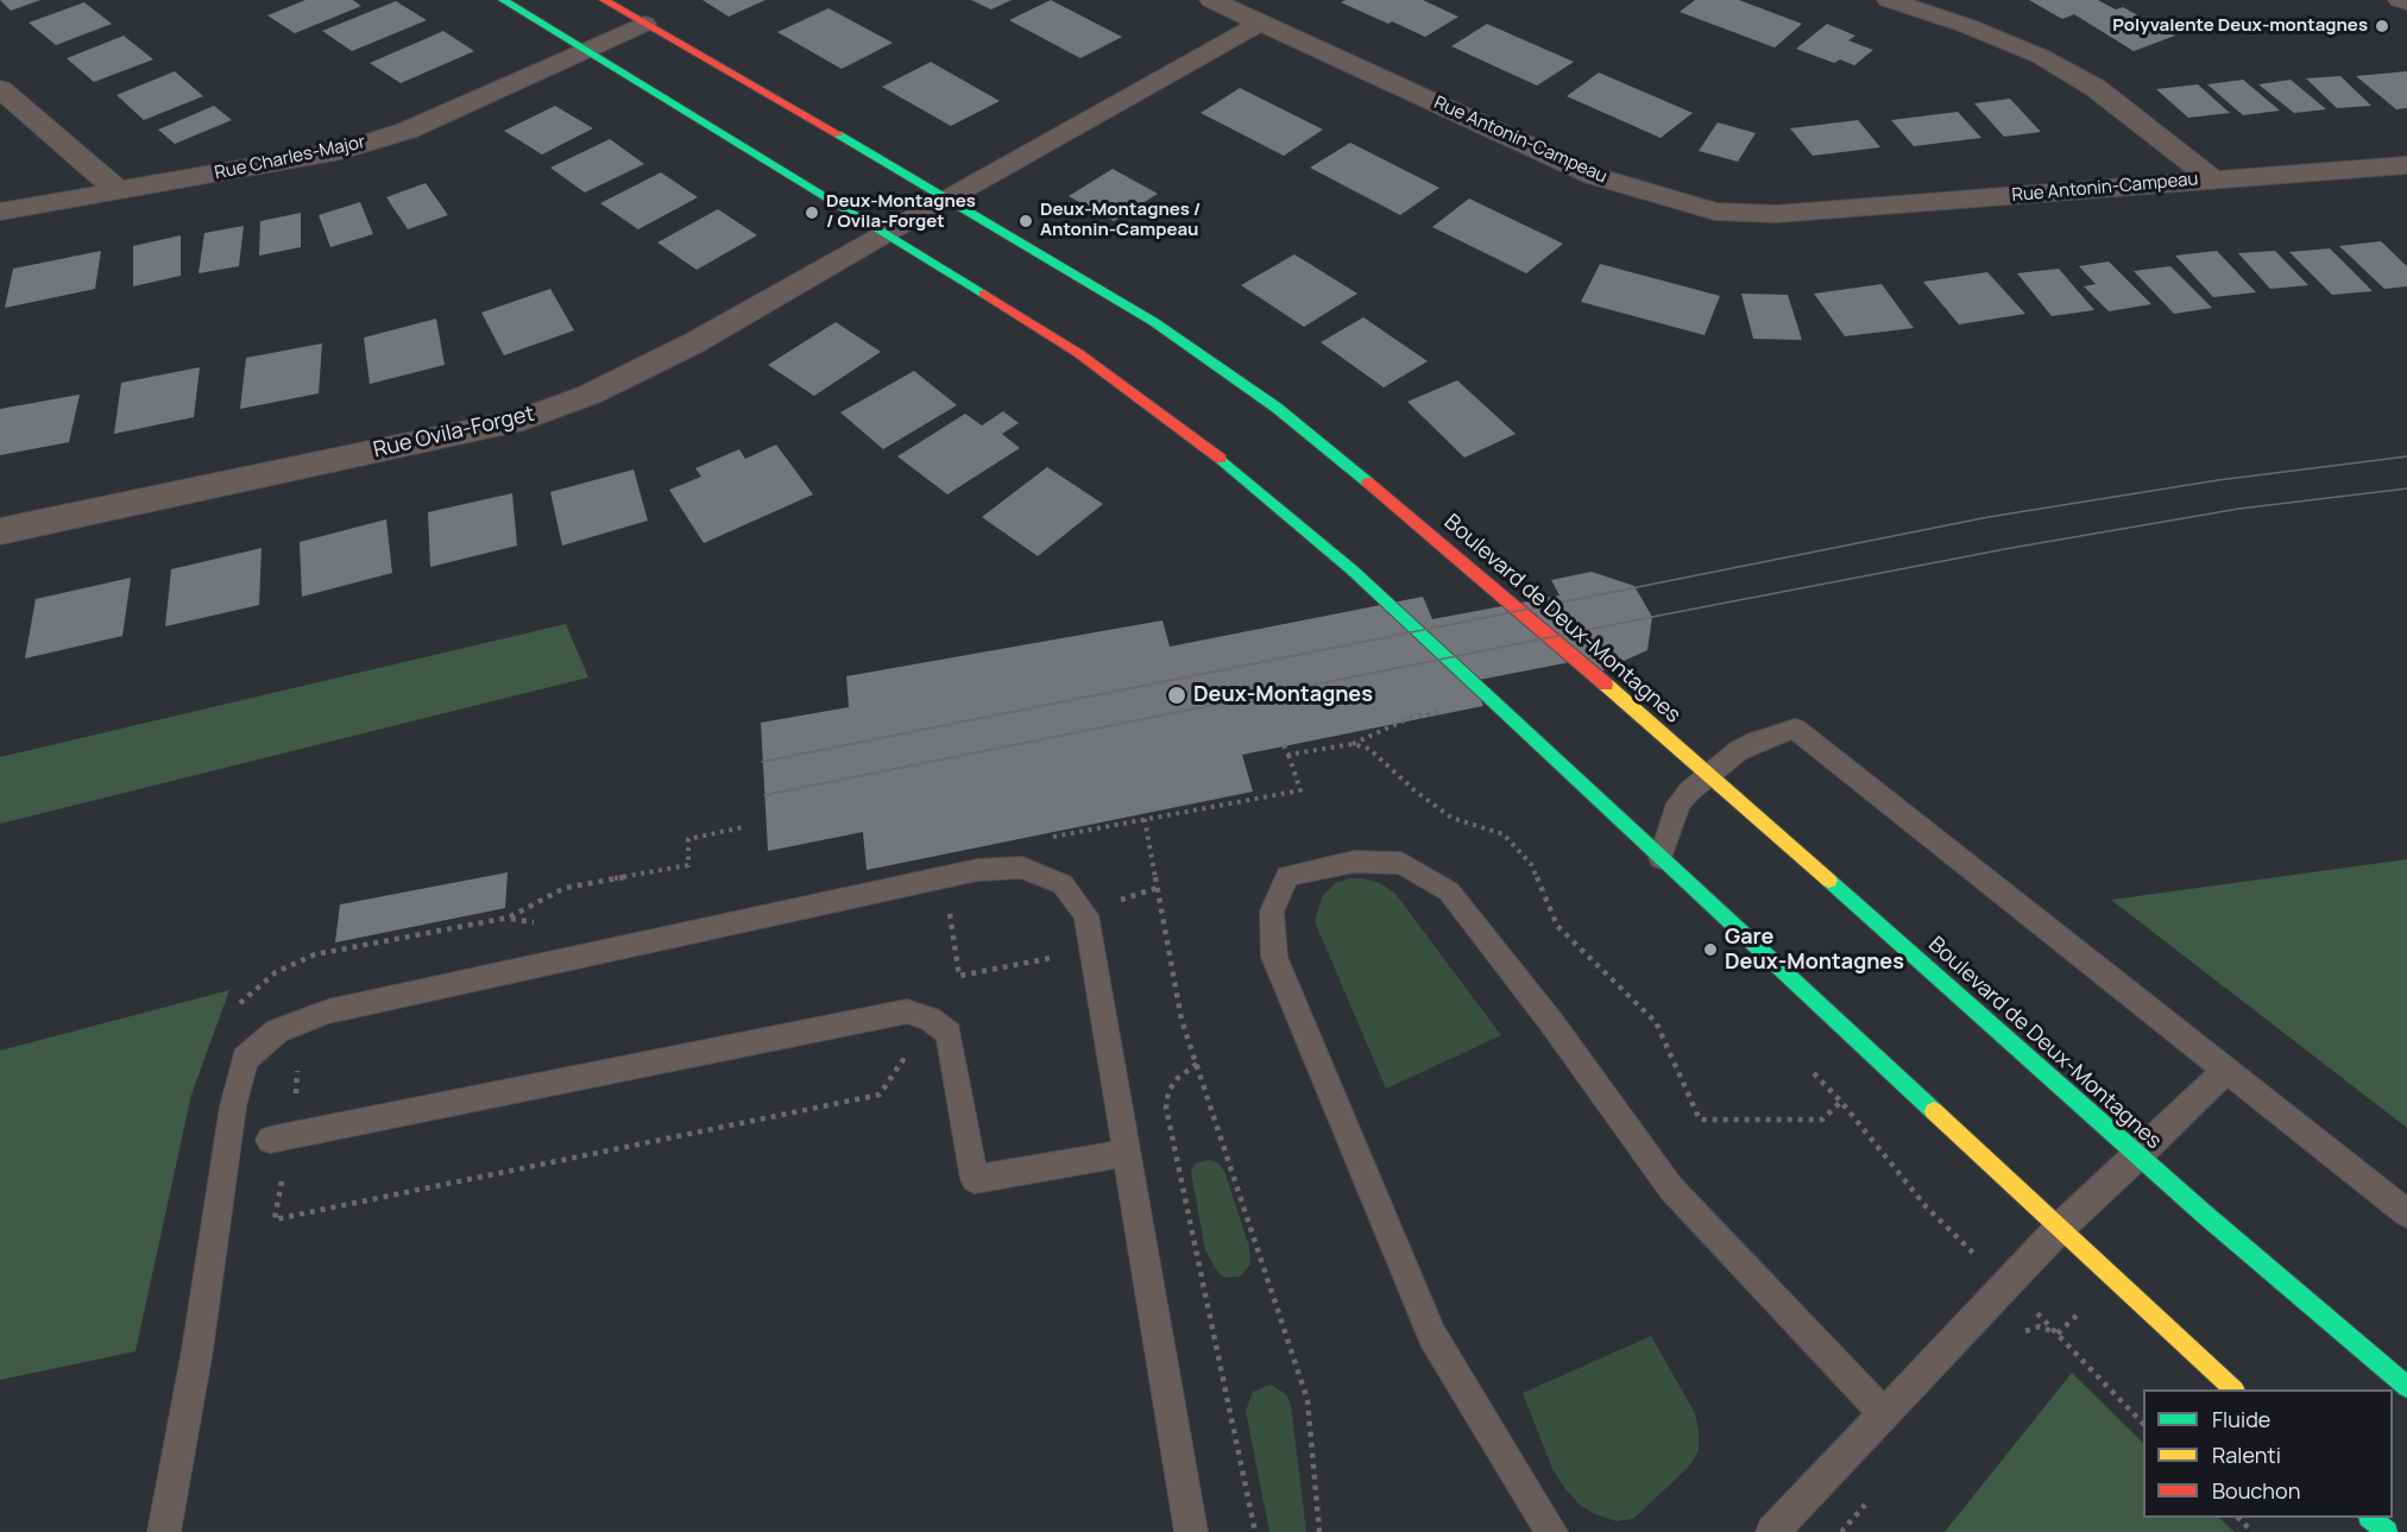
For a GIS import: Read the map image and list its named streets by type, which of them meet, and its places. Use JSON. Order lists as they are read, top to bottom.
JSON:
{
  "streets": {
    "street": [
      "Rue Antonin-Campeau",
      "Rue Charles-Major",
      "Rue Ovila-Forget",
      "Boulevard de Deux-Montagnes"
    ]
  },
  "crossings": [
    ["Rue Charles-Major", "Boulevard de Deux-Montagnes"],
    ["Rue Ovila-Forget", "Boulevard de Deux-Montagnes"]
  ],
  "places": [
    "Polyvalente Deux-montagnes",
    "Deux-Montagnes / Ovila-Forget",
    "Deux-Montagnes / Antonin-Campeau",
    "Deux-Montagnes",
    "Gare Deux-Montagnes"
  ],
  "legend": ["Fluide", "Ralenti", "Bouchon"]
}
